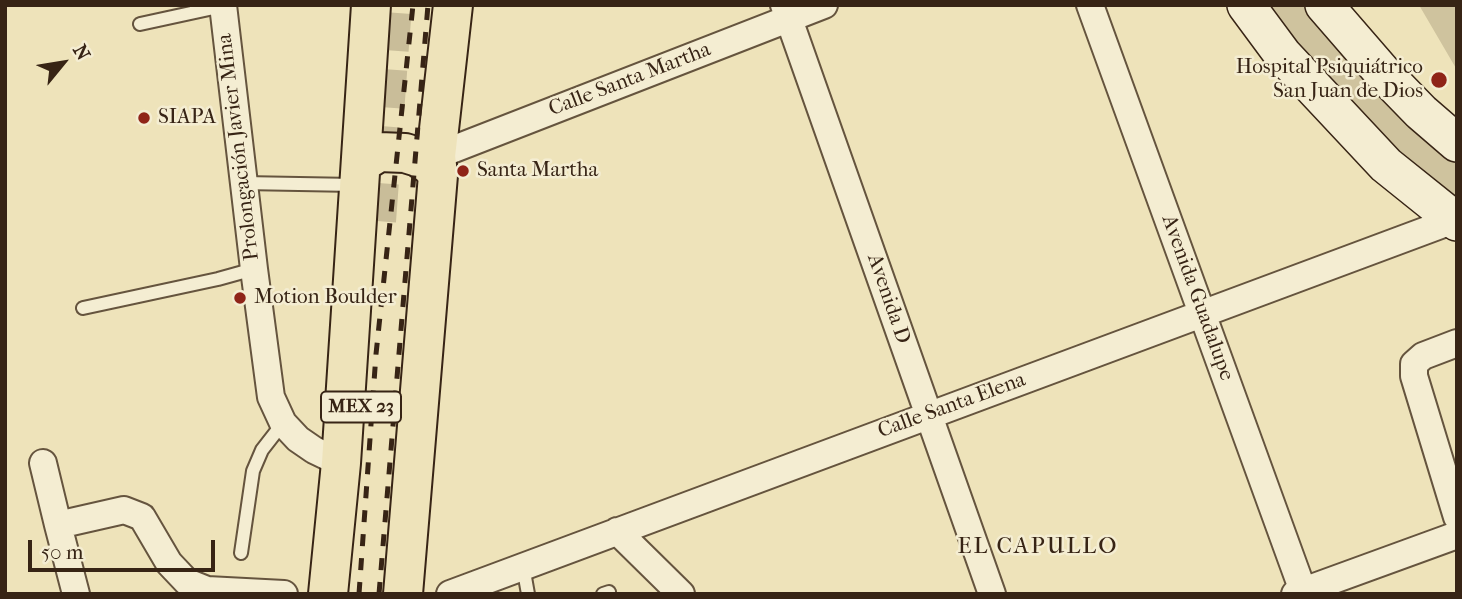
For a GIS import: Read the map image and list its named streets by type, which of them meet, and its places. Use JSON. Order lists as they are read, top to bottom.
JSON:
{
  "streets": {
    "main road": ["MEX 23"],
    "street": [
      "Calle Santa Martha",
      "Prolongación Javier Mina",
      "Avenida Guadalupe",
      "Avenida D",
      "Calle Santa Elena"
    ]
  },
  "crossings": [
    ["Calle Santa Martha", "Avenida D"],
    ["Avenida Guadalupe", "Calle Santa Elena"],
    ["Avenida D", "Calle Santa Elena"]
  ],
  "districts": ["EL CAPULLO"],
  "places": [
    "Hospital Psiquiátrico San Juan de Dios",
    "SIAPA",
    "Santa Martha",
    "Motion Boulder"
  ],
  "scale_bar": "50 m",
  "north": "top right"
}
